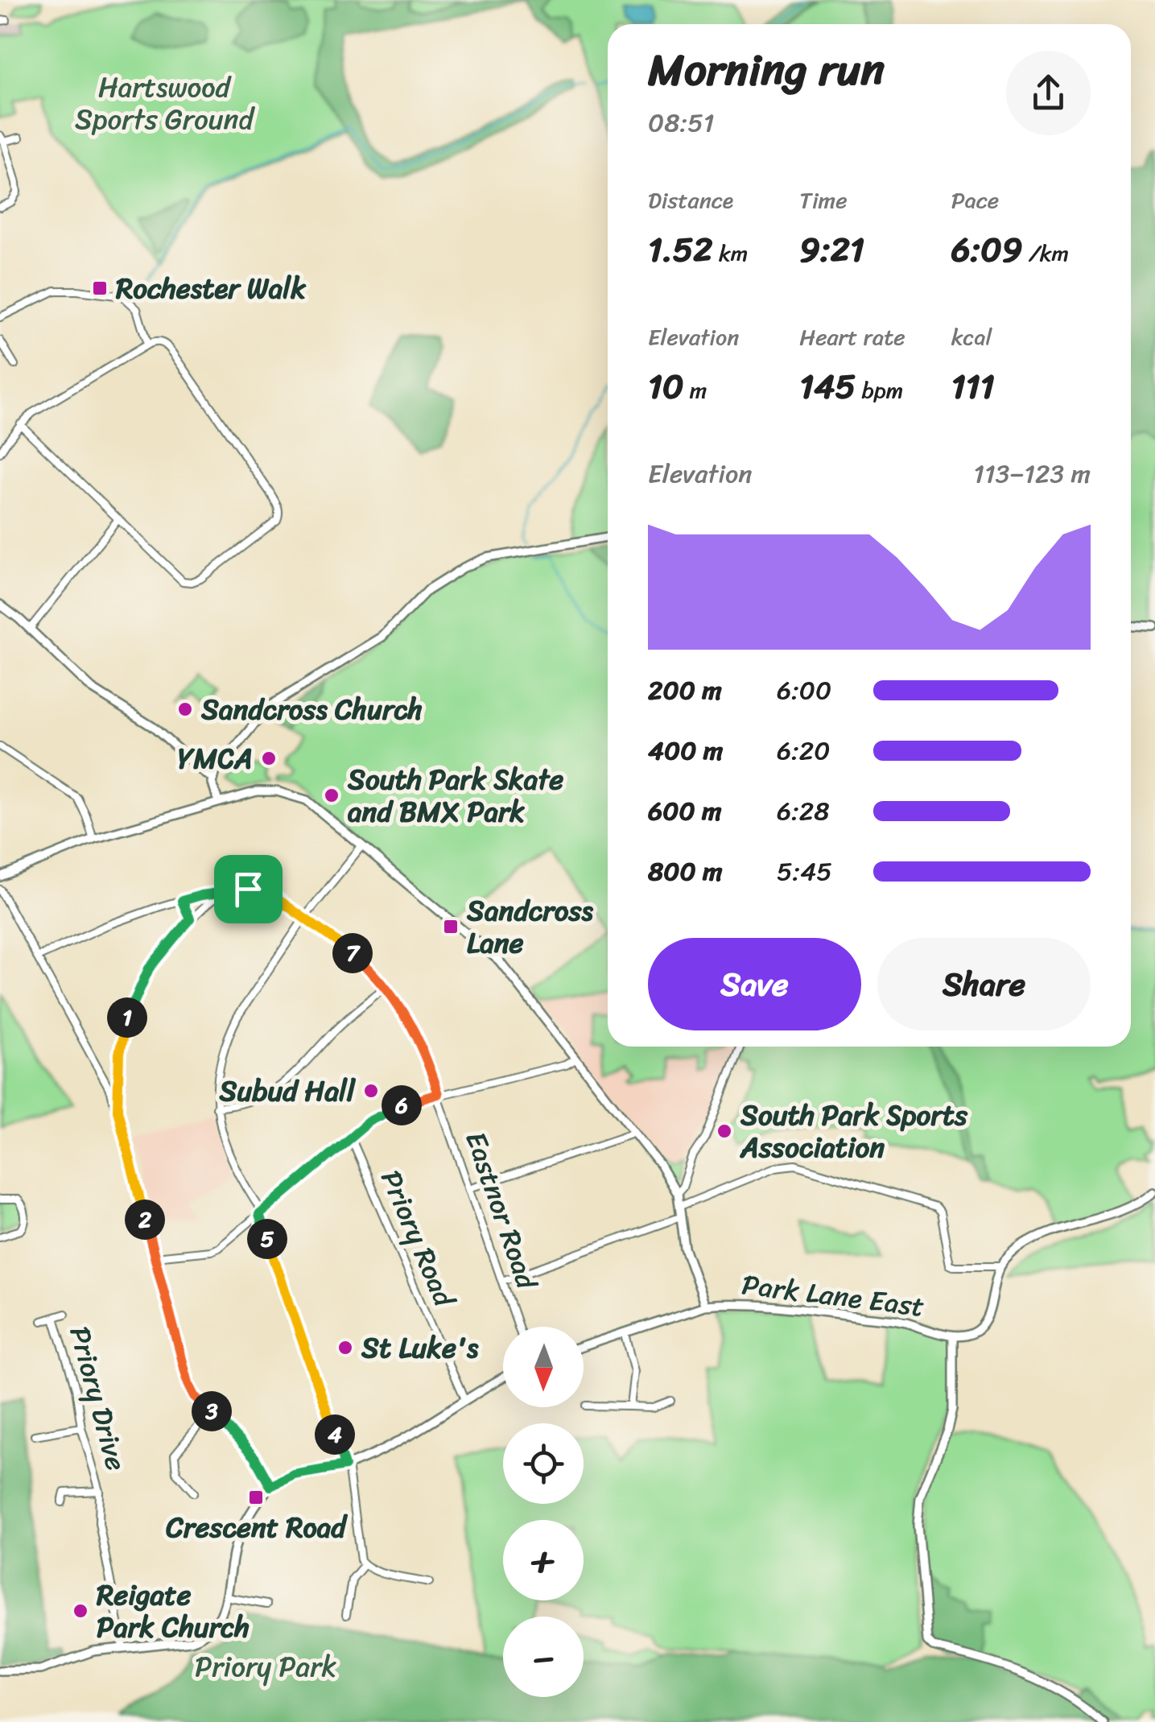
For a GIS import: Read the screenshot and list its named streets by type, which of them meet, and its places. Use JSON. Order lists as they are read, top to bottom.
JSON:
{
  "streets": {
    "street": [
      "Eastnor Road",
      "Priory Road",
      "Park Lane East",
      "Priory Drive"
    ]
  },
  "parks": ["Hartswood Sports Ground", "Priory Park"],
  "places": {
    "transit": ["Rochester Walk", "Sandcross Lane", "Crescent Road"],
    "other": [
      "Sandcross Church",
      "YMCA",
      "South Park Skate and BMX Park",
      "Subud Hall",
      "South Park Sports Association",
      "St Luke's",
      "Reigate Park Church"
    ]
  },
  "north": "bottom",
  "page": {
    "heading": ["Morning run", "08:51"],
    "stats": [
      ["Distance", "1.52 km"],
      ["Time", "9:21"],
      ["Pace", "6:09 /km"],
      ["Elevation", "10 m"],
      ["Heart rate", "145 bpm"],
      ["kcal", "111"]
    ],
    "chart": ["Elevation", "113–123 m"],
    "list": [
      {
        "name": "200 m",
        "note": "6:00"
      },
      {
        "name": "400 m",
        "note": "6:20"
      },
      {
        "name": "600 m",
        "note": "6:28"
      },
      {
        "name": "800 m",
        "note": "5:45"
      }
    ],
    "buttons": ["Save", "Share"],
    "pins": [
      "7",
      "1",
      "6",
      "2",
      "5",
      "3",
      "4"
    ],
    "map_buttons": ["+", "−"]
  }
}
